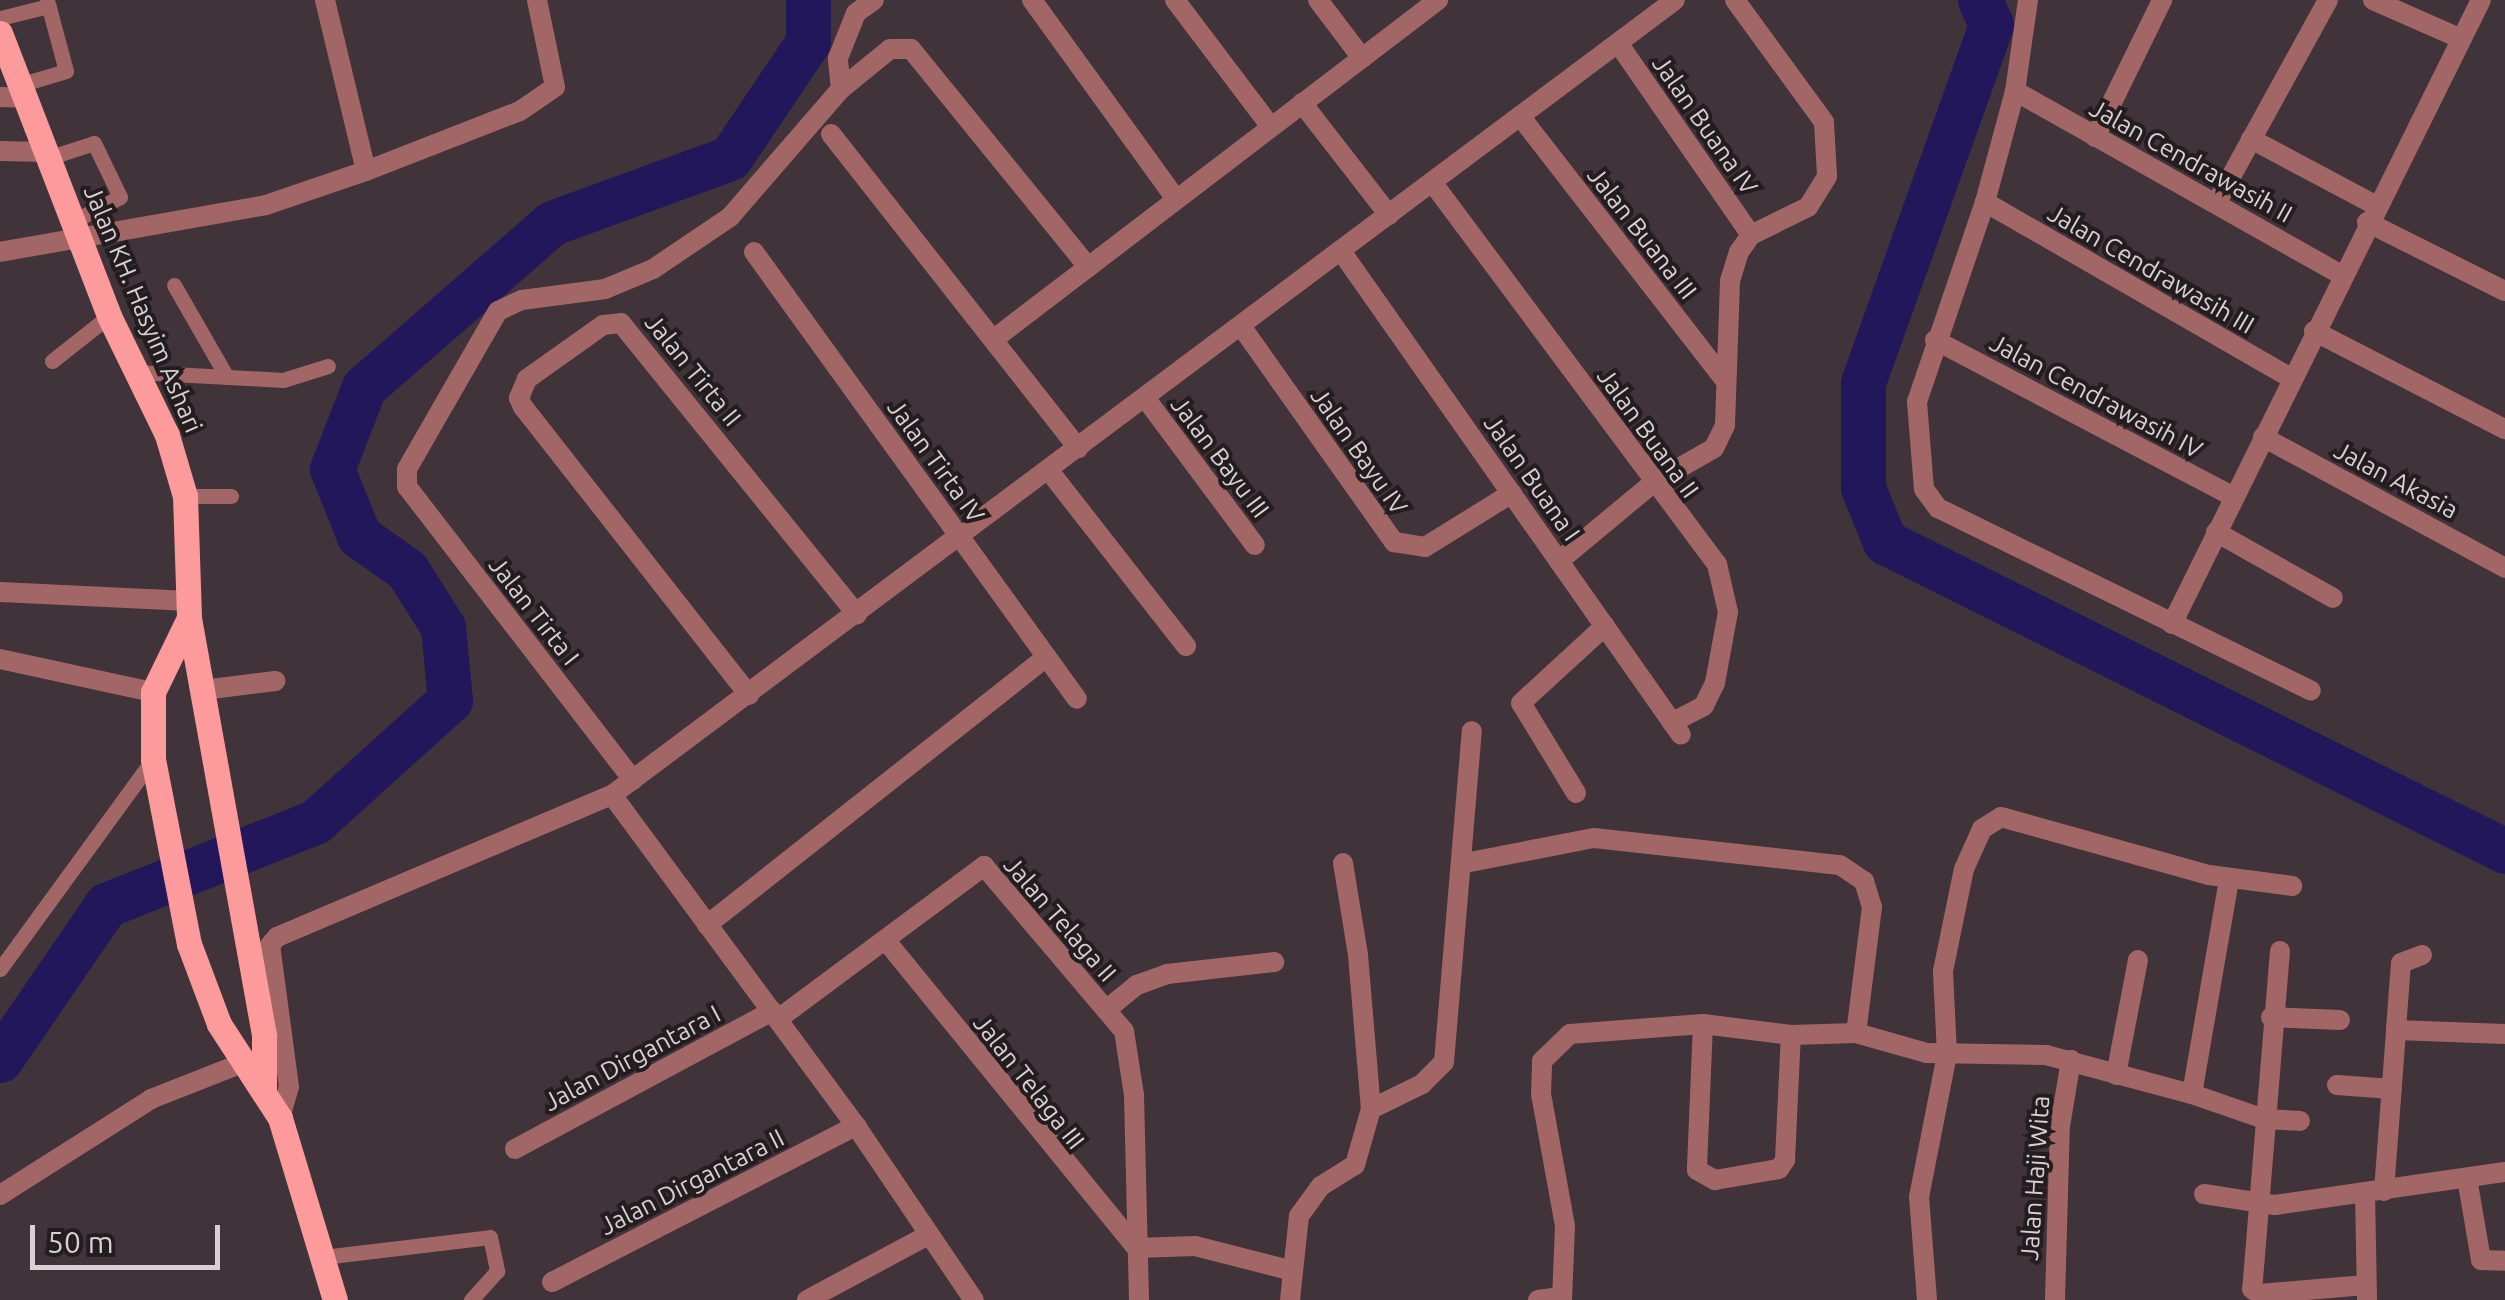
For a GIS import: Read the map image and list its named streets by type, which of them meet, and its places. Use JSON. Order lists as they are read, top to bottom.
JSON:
{
  "streets": {
    "main road": ["Jalan KH. Hasyim Ashari"],
    "street": [
      "Jalan Buana IV",
      "Jalan Cendrawasih II",
      "Jalan Buana III",
      "Jalan Cendrawasih III",
      "Jalan Tirta II",
      "Jalan Cendrawasih IV",
      "Jalan Buana II",
      "Jalan Bayu IV",
      "Jalan Bayu III",
      "Jalan Tirta IV",
      "Jalan Buana I",
      "Jalan Akasia",
      "Jalan Tirta I",
      "Jalan Telaga II",
      "Jalan Dirgantara I",
      "Jalan Telaga III",
      "Jalan Haji Wita",
      "Jalan Dirgantara II"
    ]
  },
  "crossings": [
    ["Jalan Buana II", "Jalan Buana I"],
    ["Jalan Bayu IV", "Jalan Buana I"],
    ["Jalan Telaga II", "Jalan Dirgantara I"],
    ["Jalan Telaga II", "Jalan Telaga III"]
  ],
  "scale_bar": "50 m"
}
